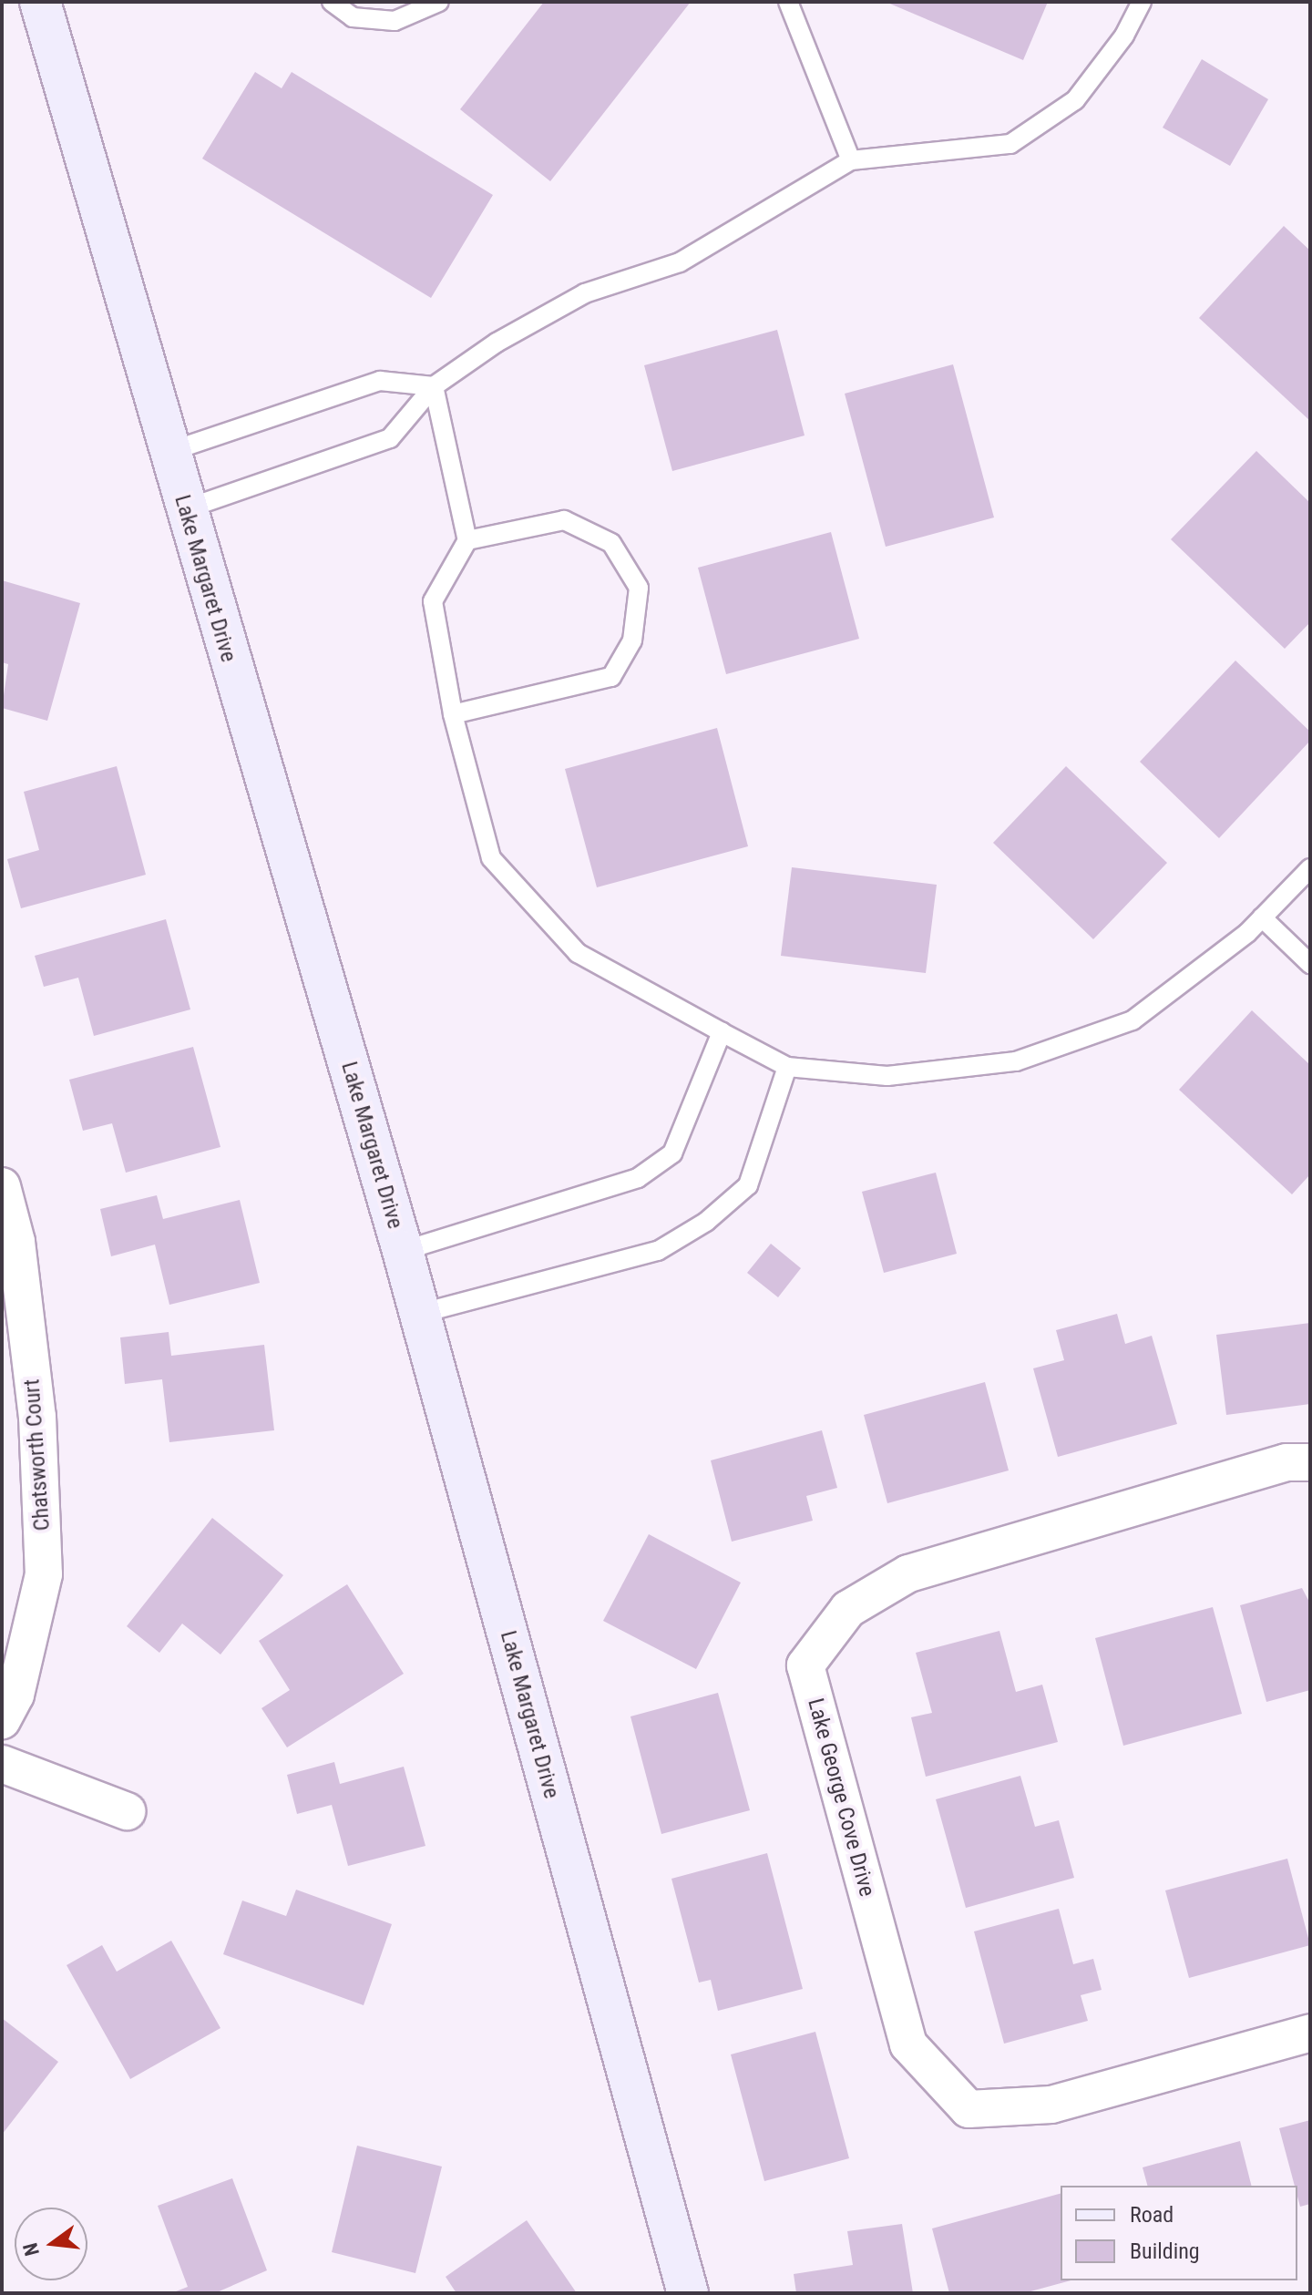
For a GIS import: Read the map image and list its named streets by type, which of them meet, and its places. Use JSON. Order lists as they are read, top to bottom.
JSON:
{
  "streets": {
    "street": ["Lake Margaret Drive", "Chatsworth Court", "Lake George Cove Drive"]
  },
  "legend": ["Road", "Building"],
  "north": "left"
}
